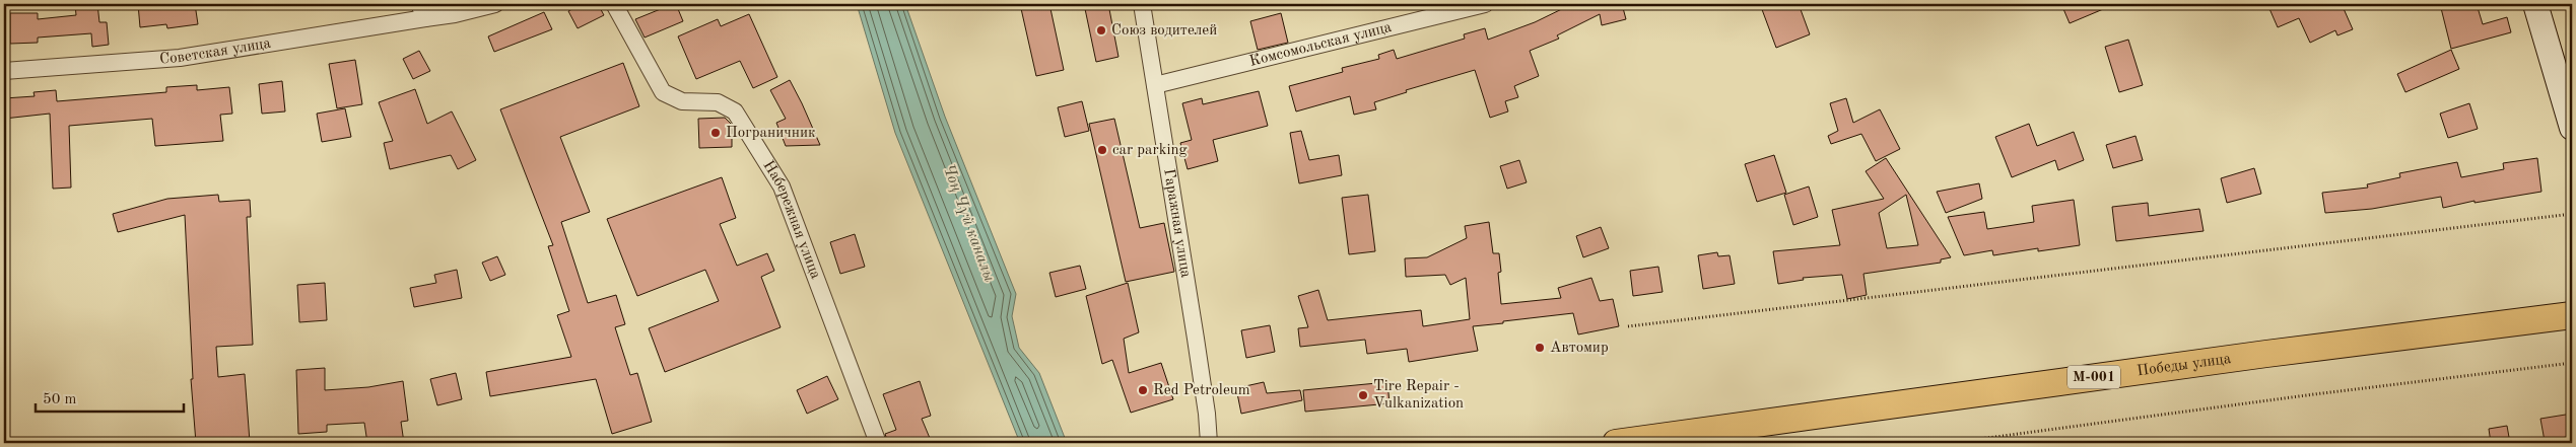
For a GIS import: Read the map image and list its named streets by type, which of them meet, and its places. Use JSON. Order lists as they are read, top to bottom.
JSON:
{
  "streets": {
    "main road": ["Победы улица", "М-001"],
    "street": [
      "Комсомольская улица",
      "Советская улица",
      "Набережная улица",
      "Гаражная улица"
    ]
  },
  "crossings": [
    ["Комсомольская улица", "Гаражная улица"]
  ],
  "water": ["Чоң Чүй каналы"],
  "places": [
    "Союз водителей",
    "Пограничник",
    "car parking",
    "Автомир",
    "Red Petroleum",
    "Tire Repair - Vulkanization"
  ],
  "scale_bar": "50 m"
}
